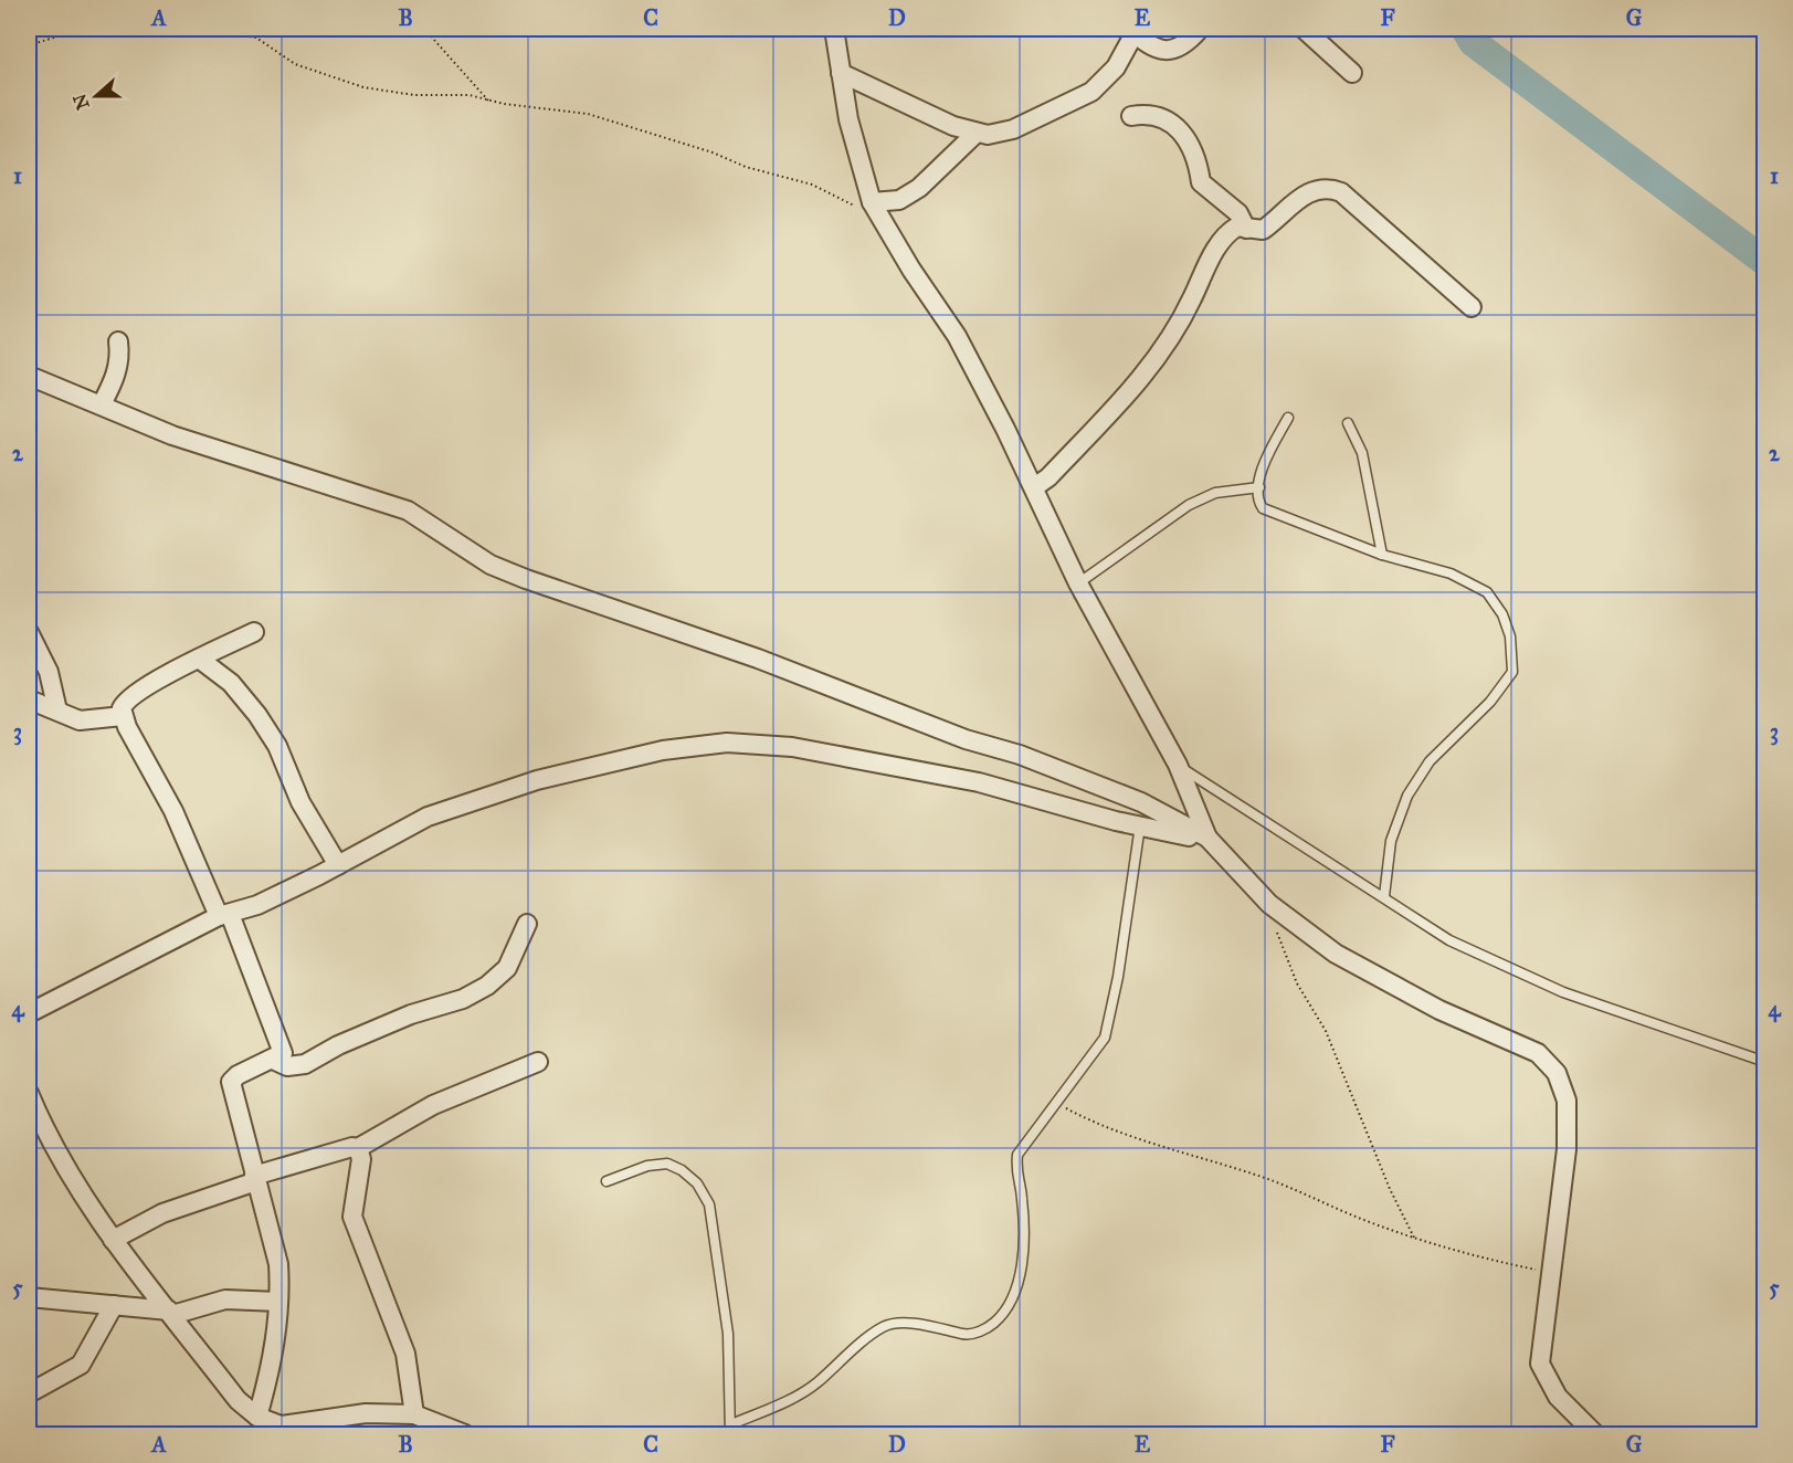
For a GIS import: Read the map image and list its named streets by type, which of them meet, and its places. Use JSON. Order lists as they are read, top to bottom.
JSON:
{
  "north": "left",
  "grid": {
    "columns": [
      "A",
      "B",
      "C",
      "D",
      "E",
      "F",
      "G"
    ],
    "rows": [
      "1",
      "2",
      "3",
      "4",
      "5"
    ]
  }
}
